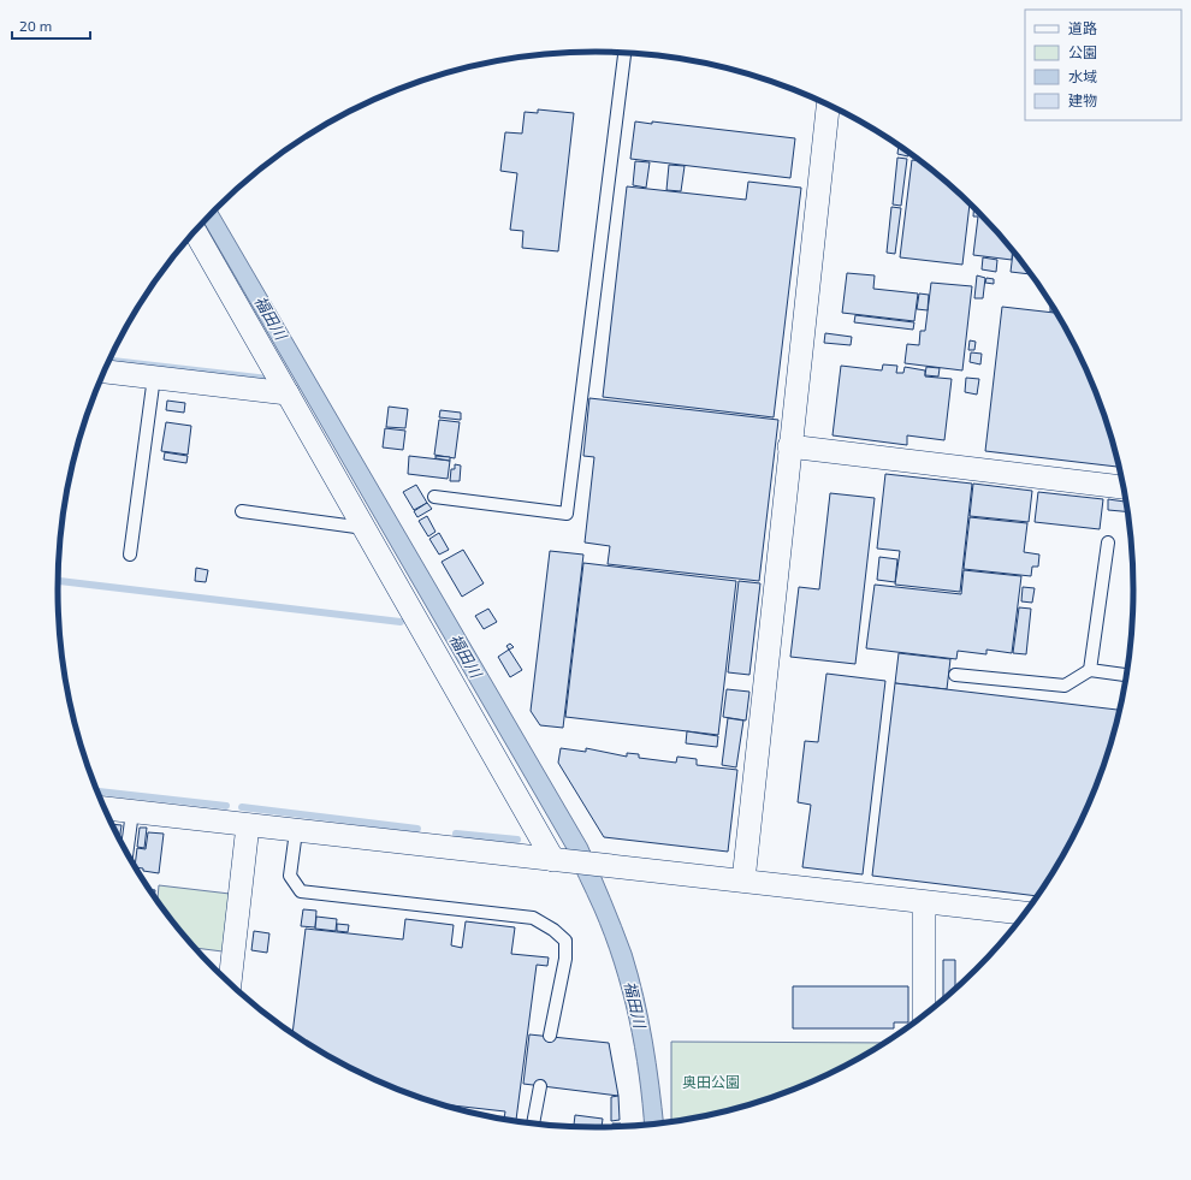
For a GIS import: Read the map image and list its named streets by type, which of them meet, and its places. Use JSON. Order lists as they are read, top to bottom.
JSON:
{
  "water": ["福田川"],
  "parks": ["奥田公園"],
  "legend": [
    "道路",
    "公園",
    "水域",
    "建物"
  ],
  "scale_bar": "20 m"
}
